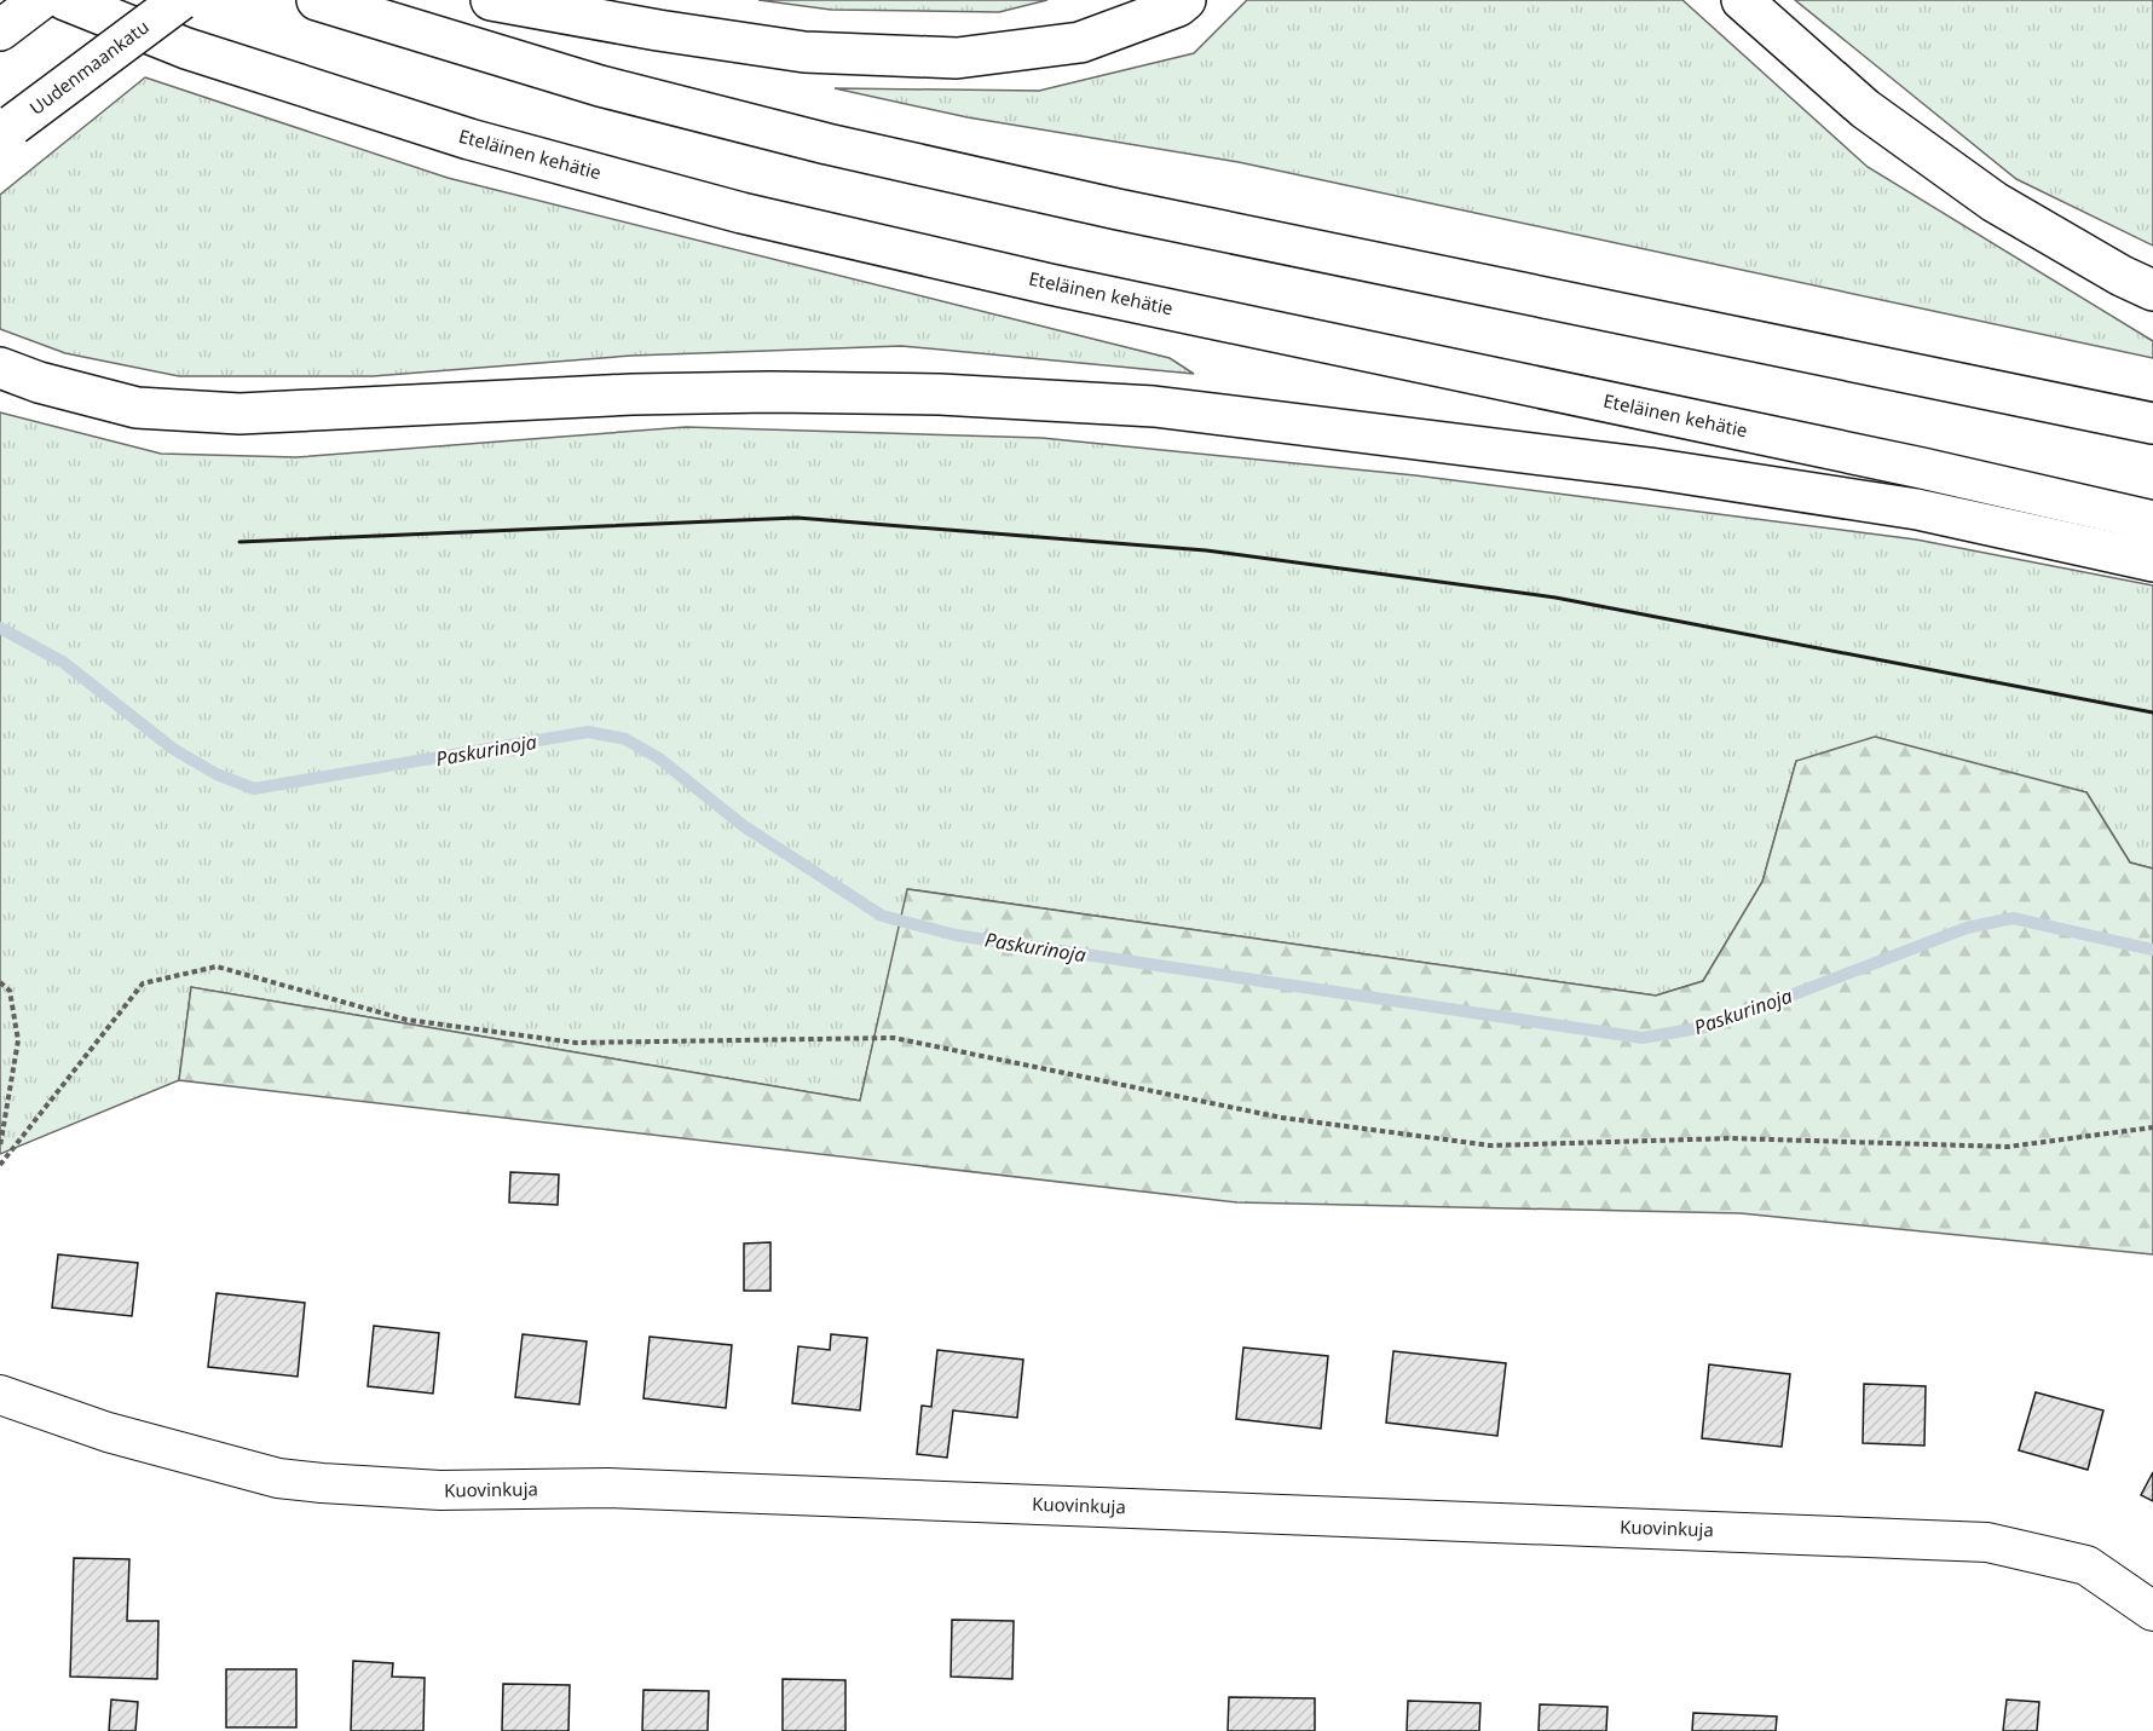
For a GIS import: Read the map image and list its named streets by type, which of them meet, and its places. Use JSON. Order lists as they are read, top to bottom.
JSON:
{
  "streets": {
    "main road": ["Uudenmaankatu", "Eteläinen kehätie"],
    "street": ["Kuovinkuja"]
  },
  "water": ["Paskurinoja"]
}
